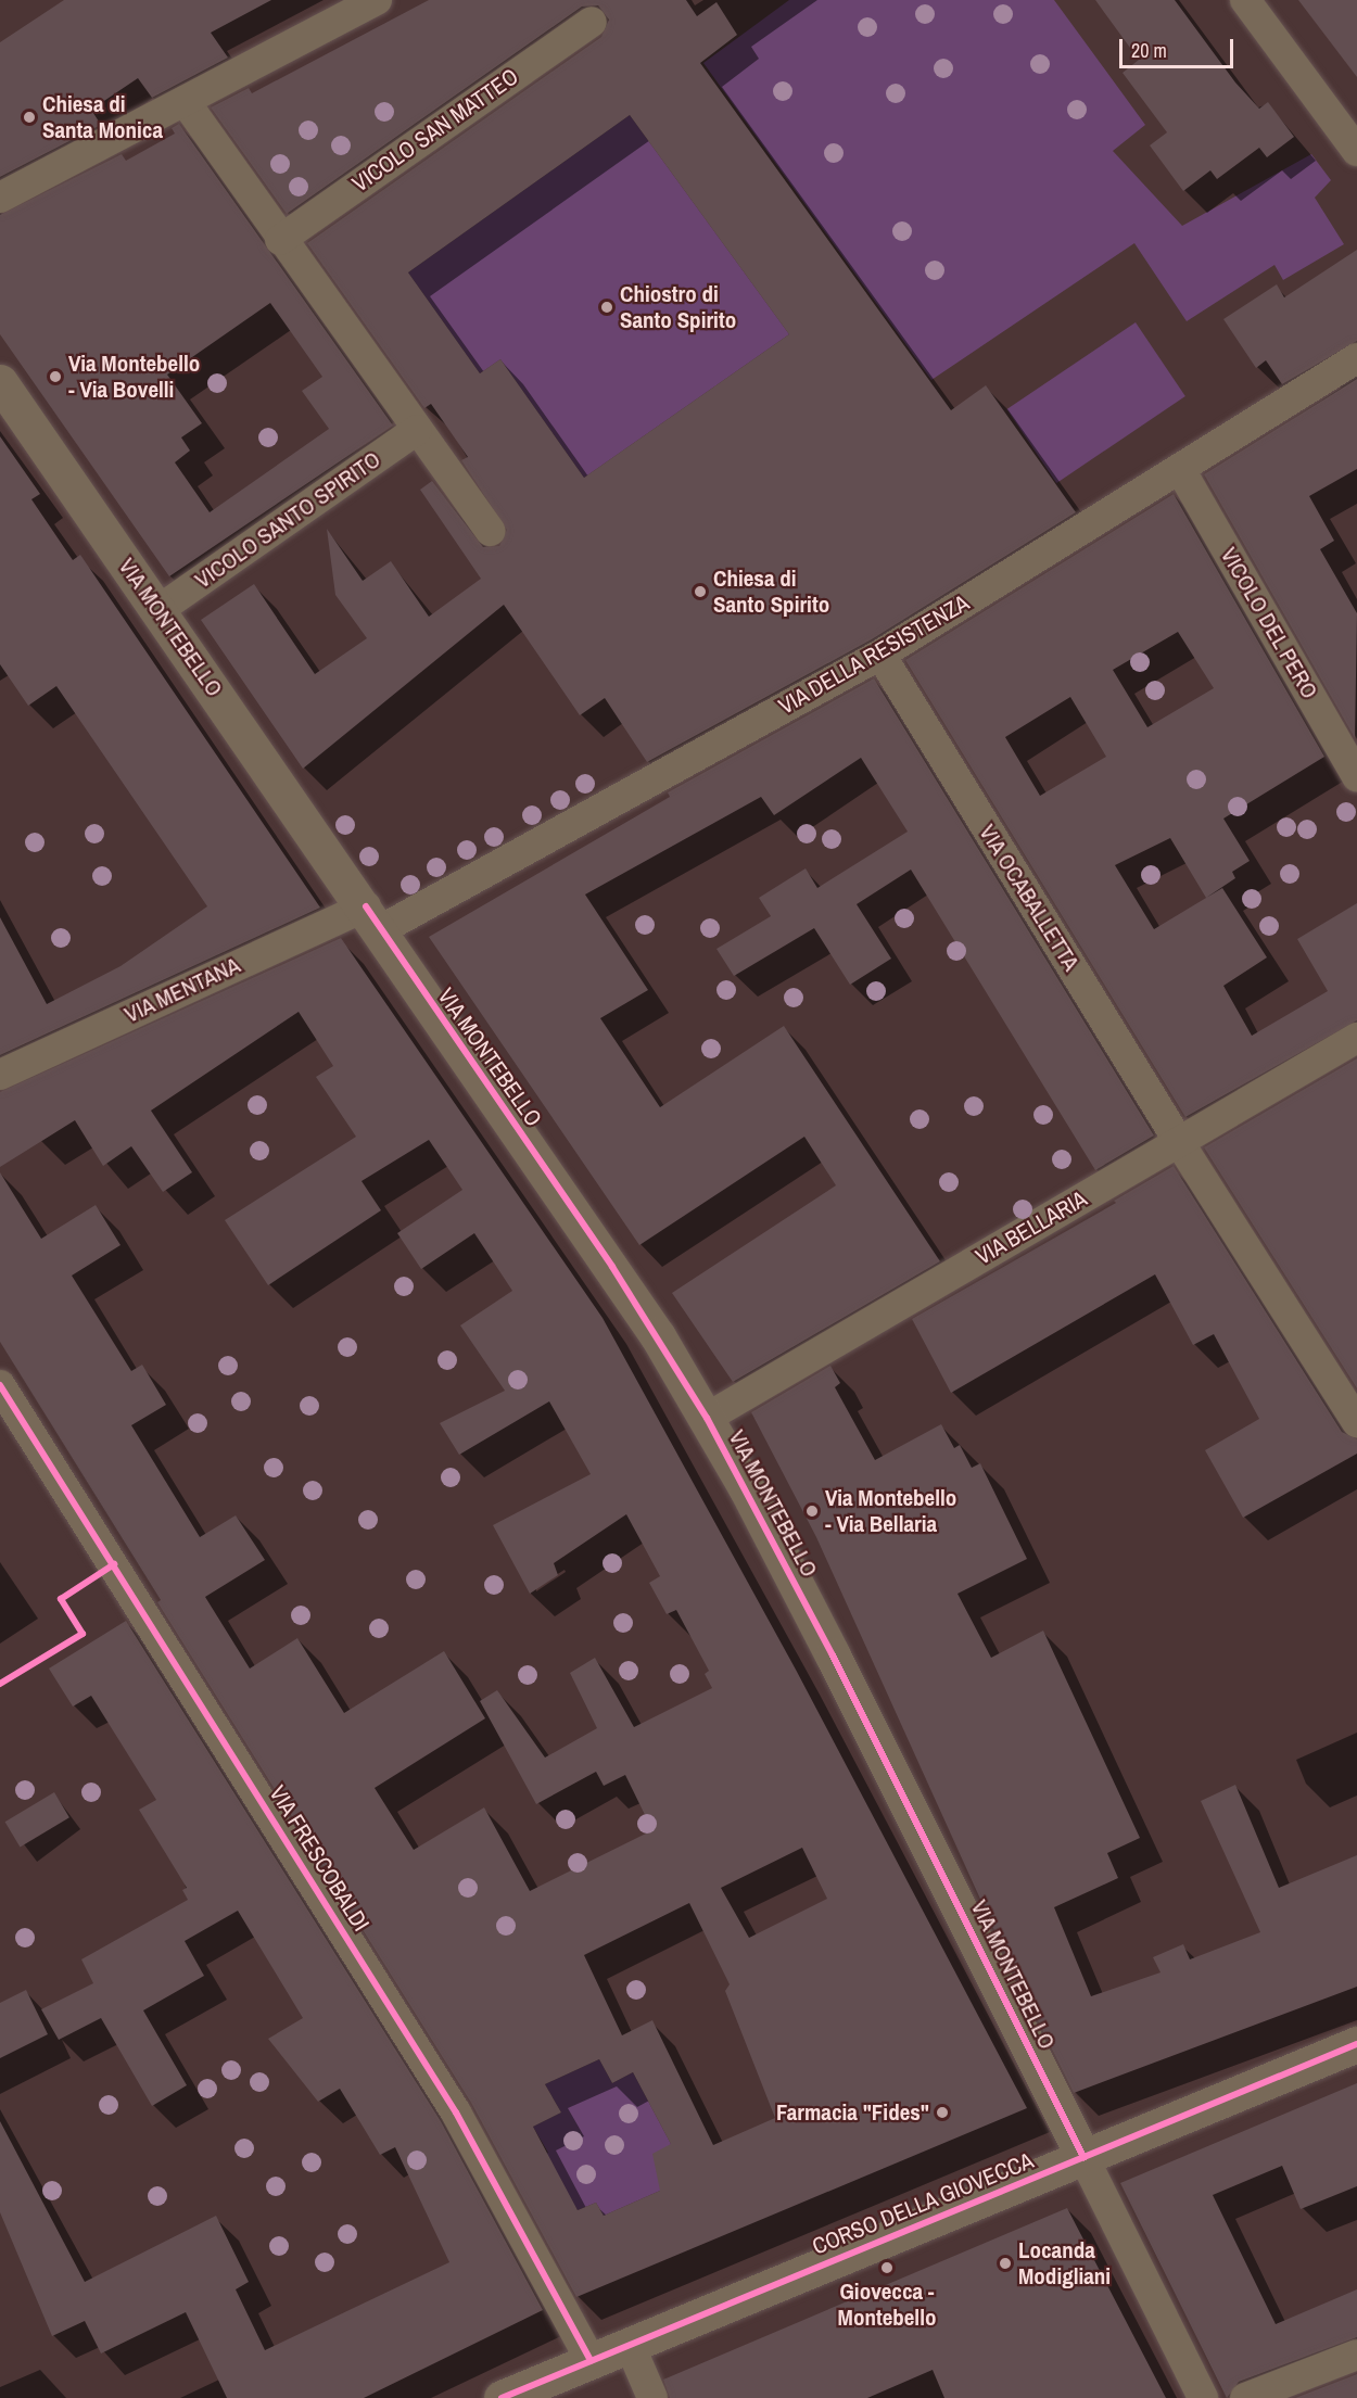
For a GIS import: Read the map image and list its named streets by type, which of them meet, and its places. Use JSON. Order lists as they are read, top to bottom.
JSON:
{
  "streets": {
    "street": [
      "VICOLO SAN MATTEO",
      "VICOLO SANTO SPIRITO",
      "VICOLO DEL PERO",
      "VIA MONTEBELLO",
      "VIA DELLA RESISTENZA",
      "VIA OCABALLETTA",
      "VIA MENTANA",
      "VIA BELLARIA",
      "VIA FRESCOBALDI",
      "CORSO DELLA GIOVECCA"
    ]
  },
  "crossings": [
    ["VICOLO SANTO SPIRITO", "VIA MONTEBELLO"],
    ["VICOLO DEL PERO", "VIA DELLA RESISTENZA"],
    ["VIA MONTEBELLO", "VIA DELLA RESISTENZA"],
    ["VIA MONTEBELLO", "VIA MENTANA"],
    ["VIA MONTEBELLO", "VIA BELLARIA"],
    ["VIA MONTEBELLO", "CORSO DELLA GIOVECCA"],
    ["VIA DELLA RESISTENZA", "VIA OCABALLETTA"],
    ["VIA DELLA RESISTENZA", "VIA MENTANA"],
    ["VIA OCABALLETTA", "VIA BELLARIA"],
    ["VIA FRESCOBALDI", "CORSO DELLA GIOVECCA"]
  ],
  "places": [
    "Chiesa di Santa Monica",
    "Chiostro di Santo Spirito",
    "Via Montebello - Via Bovelli",
    "Chiesa di Santo Spirito",
    "Via Montebello - Via Bellaria",
    "Farmacia \"Fides\"",
    "Locanda Modigliani",
    "Giovecca - Montebello"
  ],
  "scale_bar": "20 m"
}
